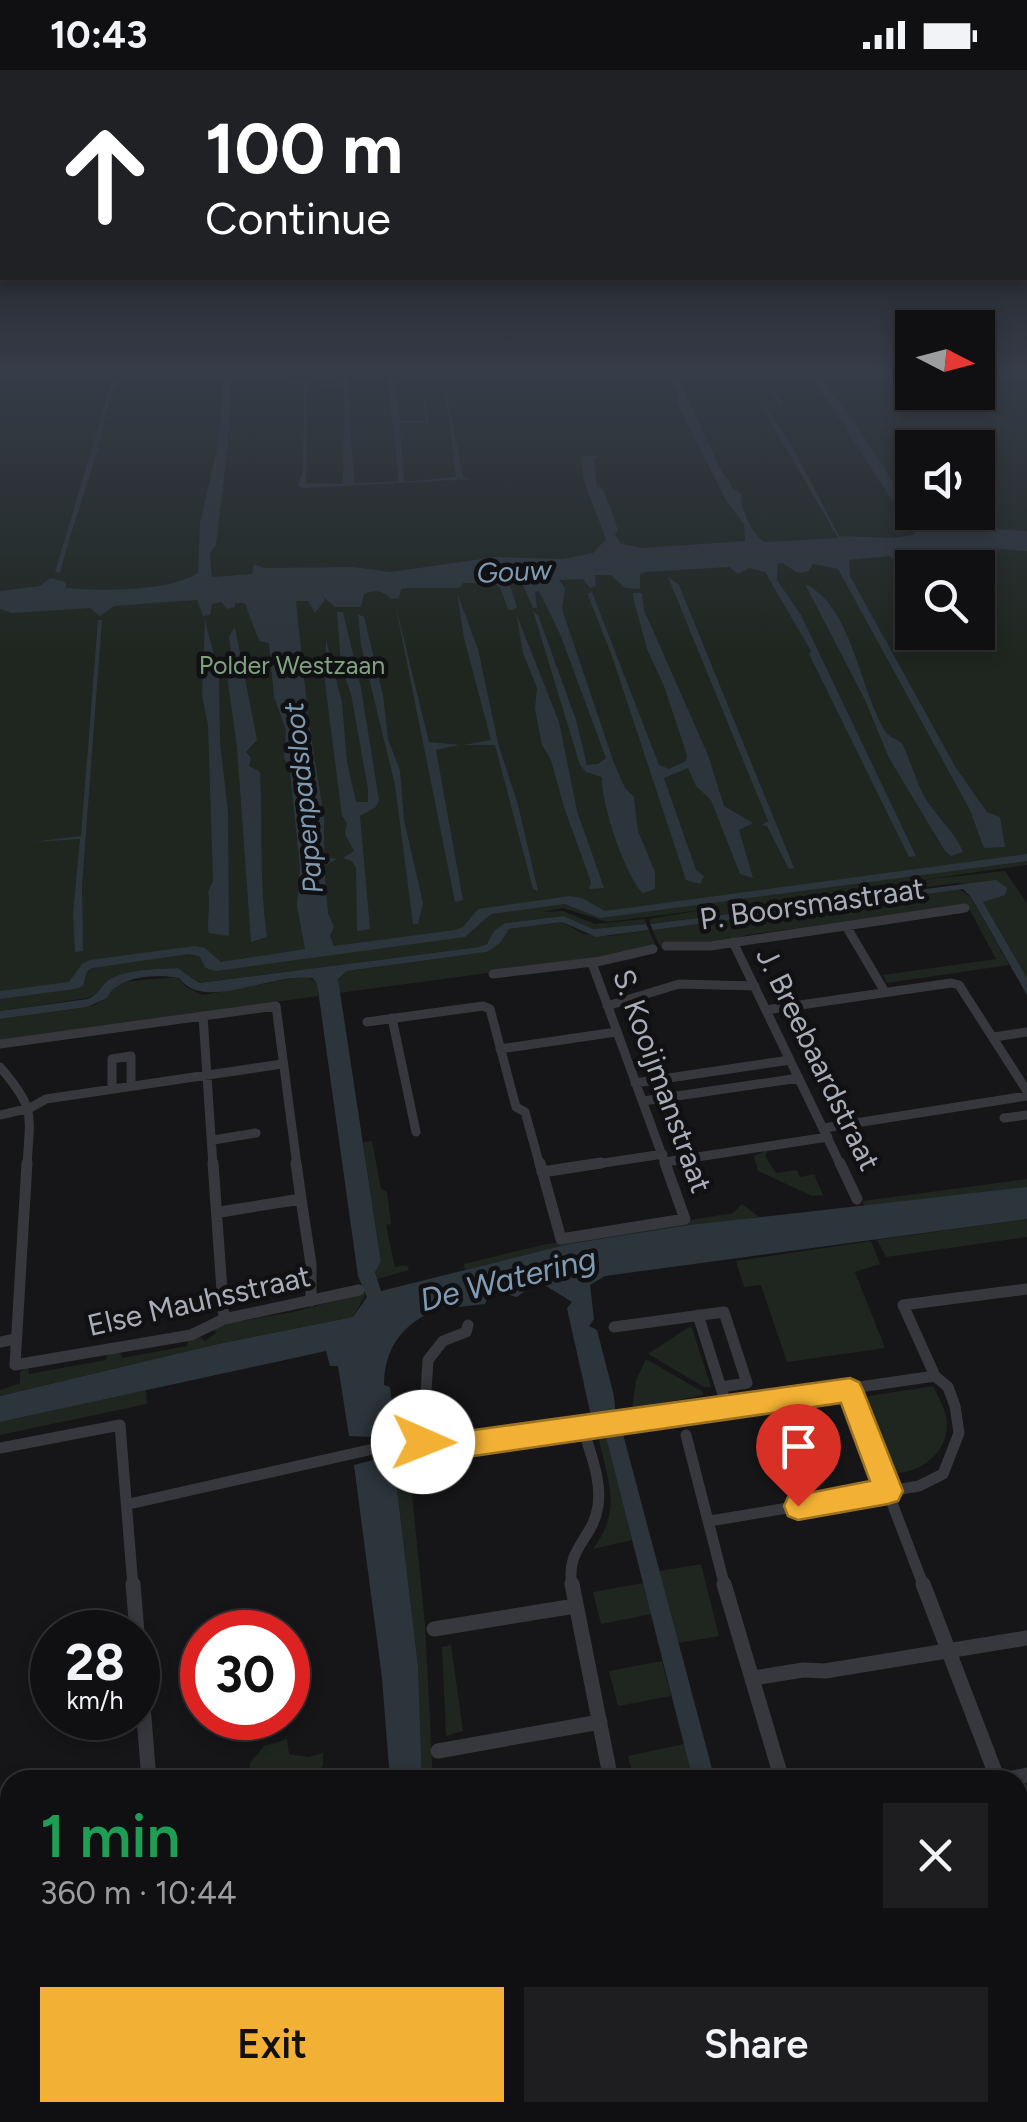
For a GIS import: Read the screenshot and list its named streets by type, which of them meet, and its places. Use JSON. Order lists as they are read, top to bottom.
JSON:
{
  "streets": {
    "street": [
      "P. Boorsmastraat",
      "J. Breebaardstraat",
      "S. Kooijmanstraat",
      "Else Mauhsstraat"
    ]
  },
  "crossings": [
    ["P. Boorsmastraat", "J. Breebaardstraat"]
  ],
  "water": ["Gouw", "Papenpadsloot", "De Watering"],
  "parks": ["Polder Westzaan"],
  "north": "right",
  "page": {
    "status": "10:43",
    "turn": ["100 m", "Continue"],
    "speed": "28 km/h",
    "limit": "30",
    "heading": ["1 min", "360 m · 10:44"],
    "buttons": ["Exit", "Share"]
  }
}
